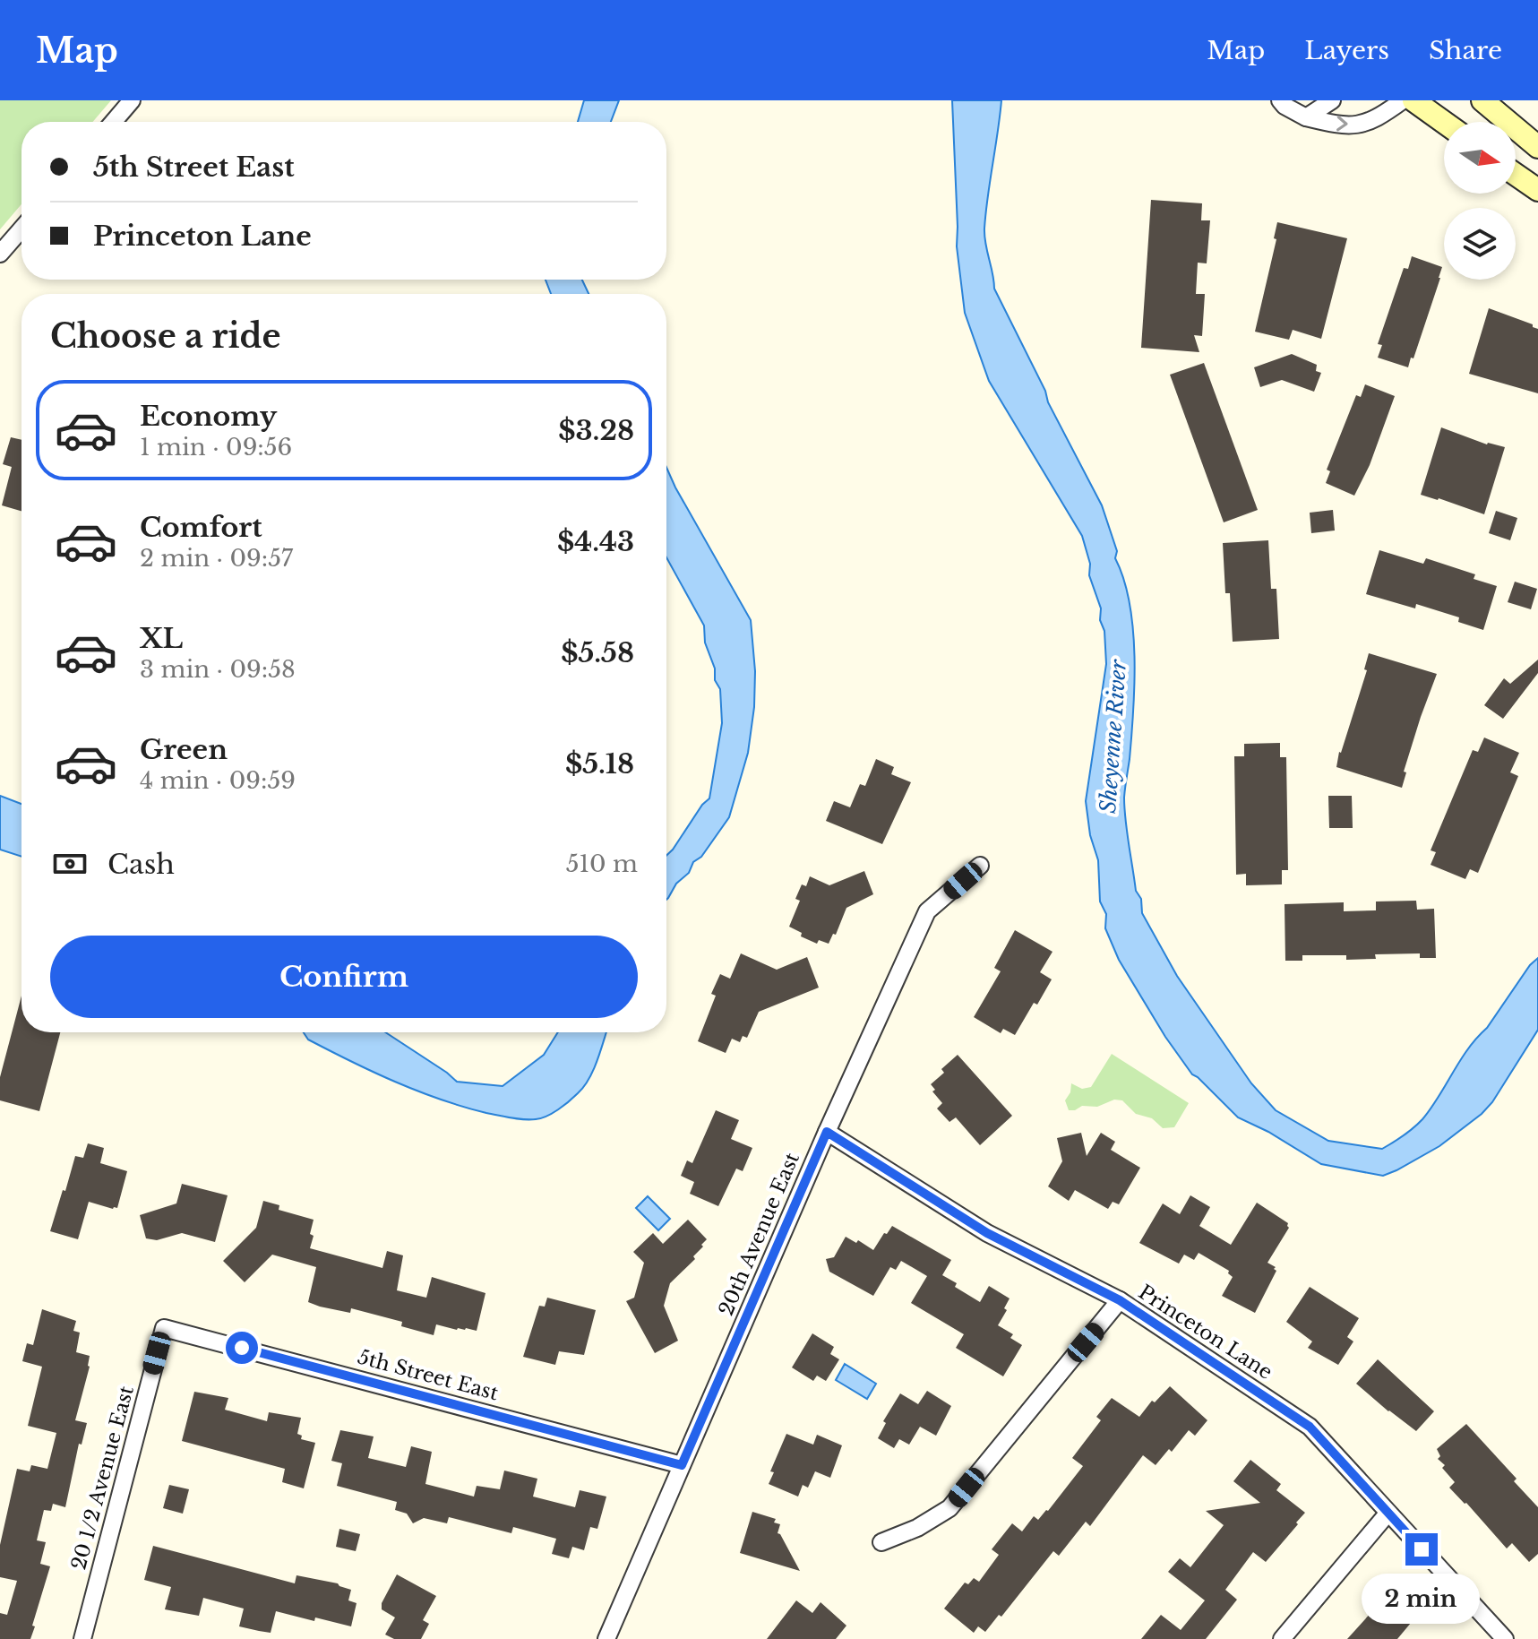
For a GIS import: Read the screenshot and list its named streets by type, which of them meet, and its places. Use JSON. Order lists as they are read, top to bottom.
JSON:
{
  "streets": {
    "street": [
      "20th Avenue East",
      "Princeton Lane",
      "5th Street East",
      "20 1/2 Avenue East"
    ]
  },
  "crossings": [
    ["20th Avenue East", "Princeton Lane"],
    ["20th Avenue East", "5th Street East"],
    ["5th Street East", "20 1/2 Avenue East"]
  ],
  "water": ["Sheyenne River"],
  "north": "right",
  "page": {
    "header": "Map",
    "nav": ["Map", "Layers", "Share"],
    "banner": ["5th Street East", "Princeton Lane"],
    "heading": "Choose a ride",
    "list": [
      {
        "name": "Economy",
        "note": "1 min · 09:56",
        "value": "$3.28"
      },
      {
        "name": "Comfort",
        "note": "2 min · 09:57",
        "value": "$4.43"
      },
      {
        "name": "XL",
        "note": "3 min · 09:58",
        "value": "$5.58"
      },
      {
        "name": "Green",
        "note": "4 min · 09:59",
        "value": "$5.18"
      }
    ],
    "pay": ["Cash", "510 m"],
    "buttons": "Confirm",
    "bubble": "2 min"
  }
}
